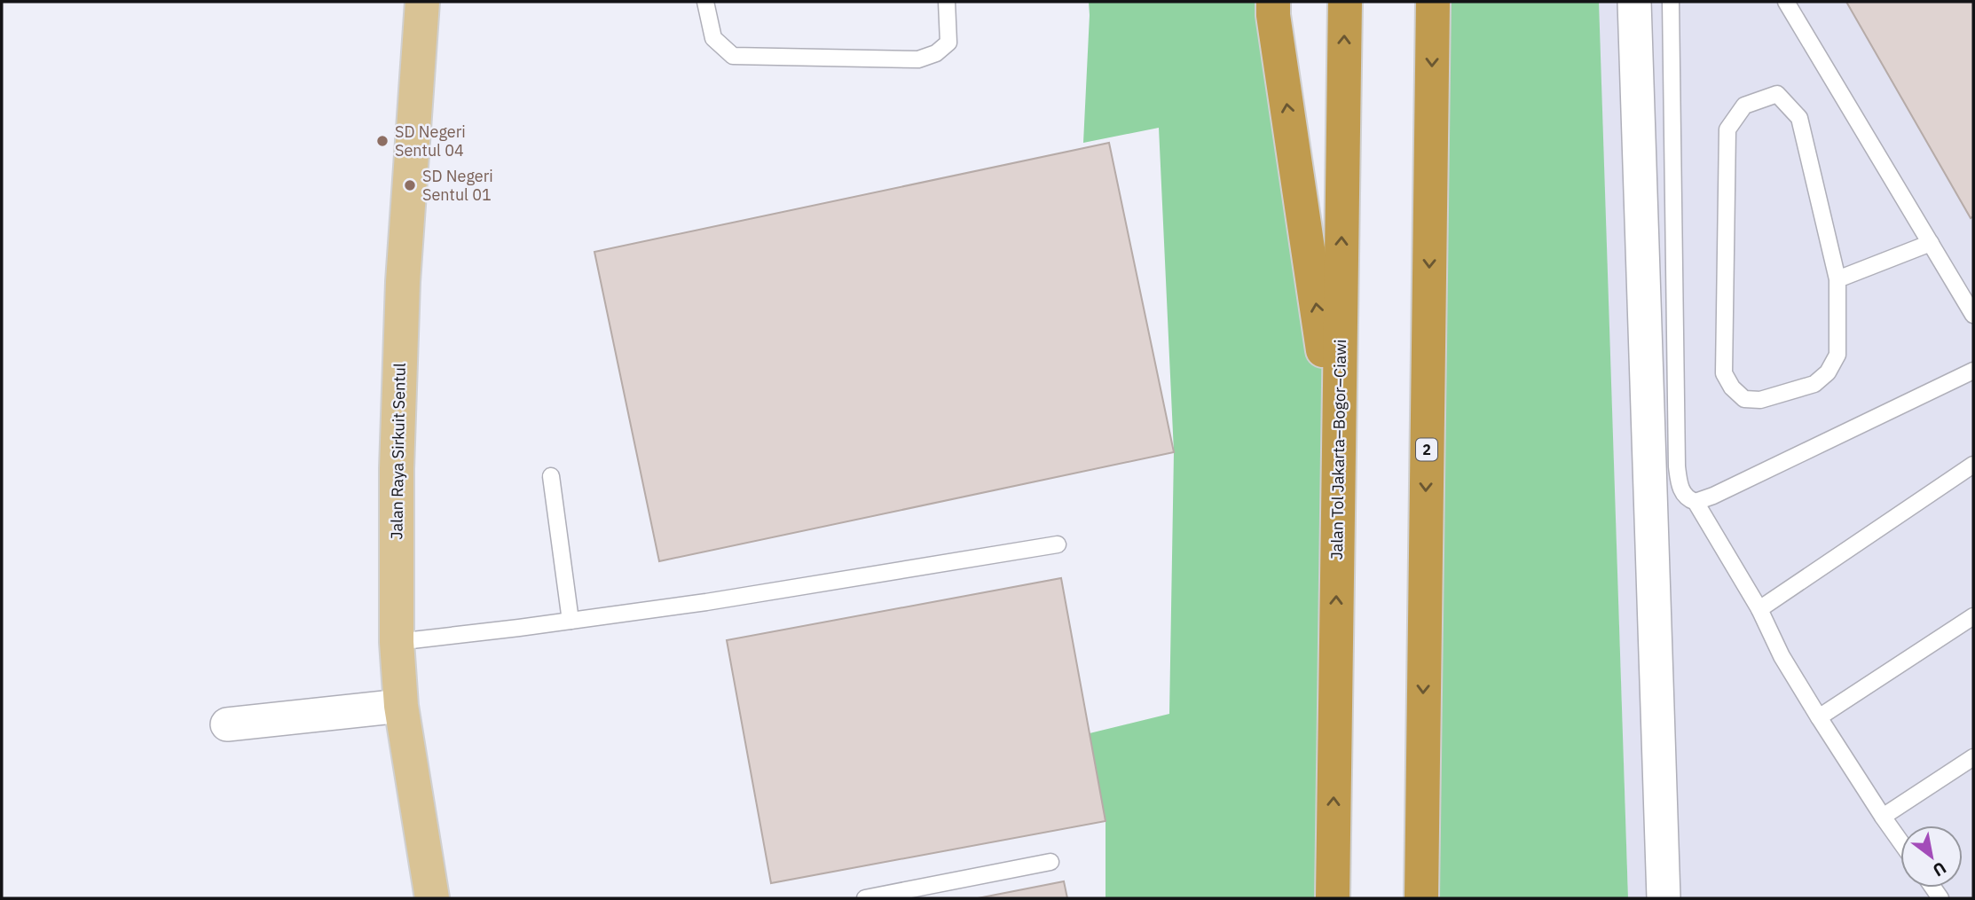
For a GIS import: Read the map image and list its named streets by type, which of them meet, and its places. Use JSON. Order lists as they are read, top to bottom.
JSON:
{
  "streets": {
    "highway": ["Jalan Tol Jakarta–Bogor–Ciawi", "2"],
    "main road": ["Jalan Raya Sirkuit Sentul"]
  },
  "places": ["SD Negeri Sentul 04", "SD Negeri Sentul 01"],
  "north": "bottom right"
}
